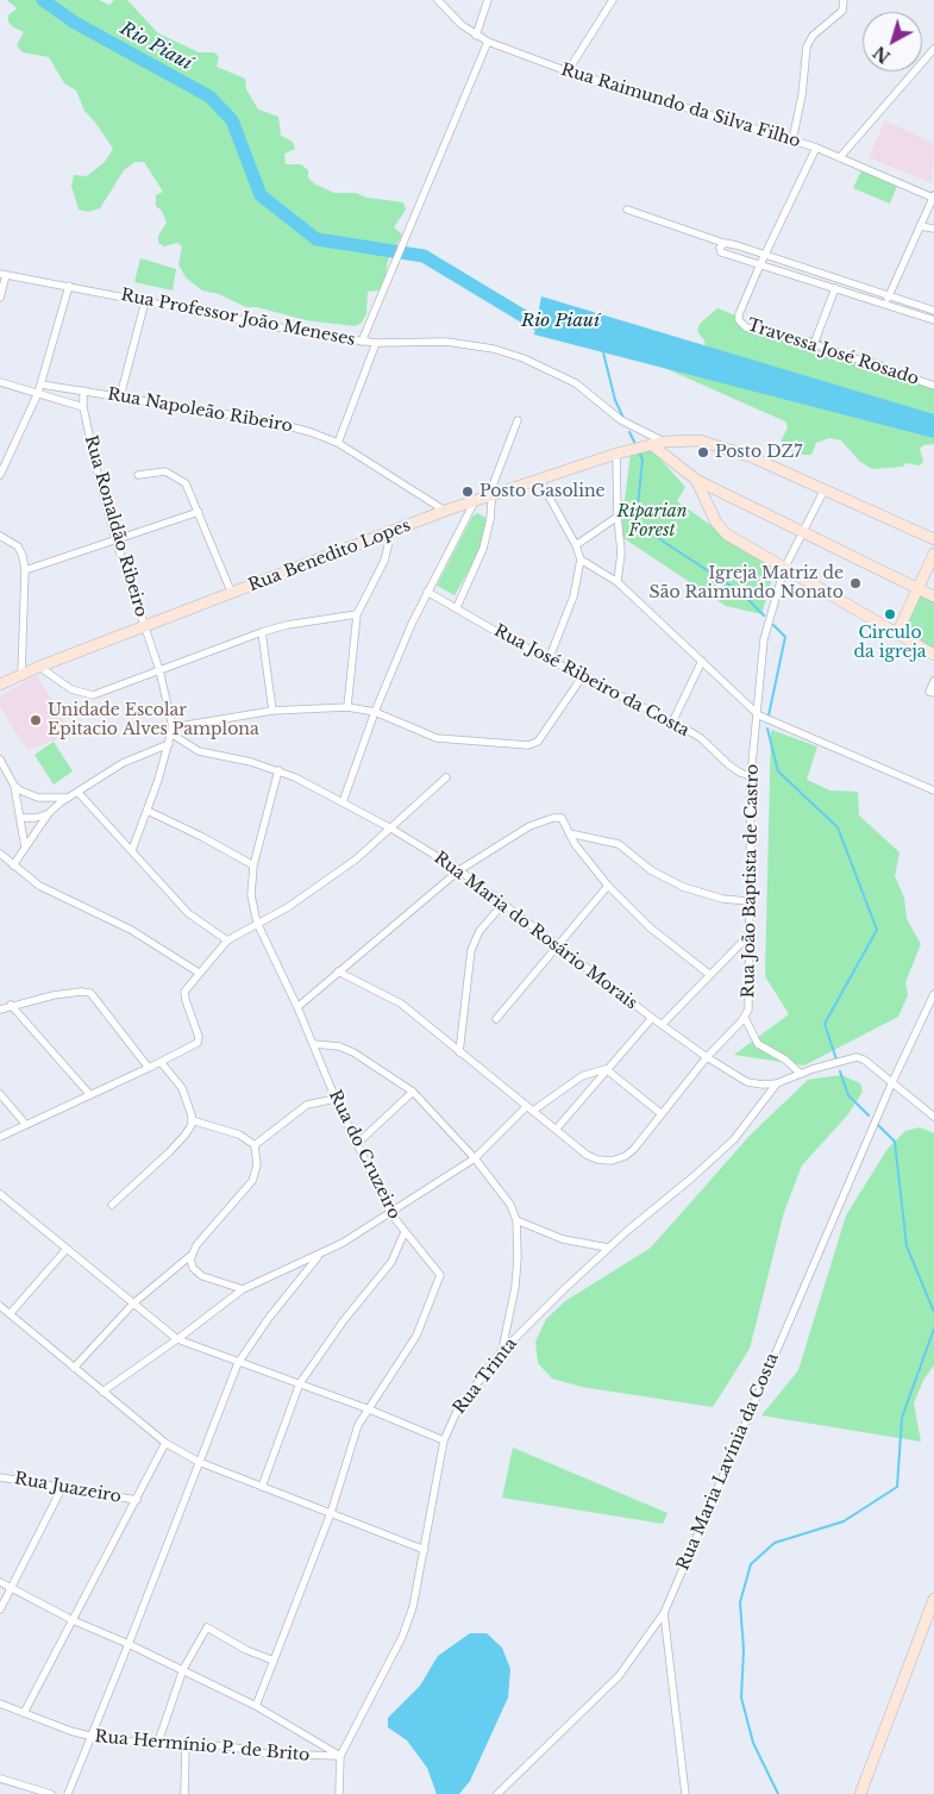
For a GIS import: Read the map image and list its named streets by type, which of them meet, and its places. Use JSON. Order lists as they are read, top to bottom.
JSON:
{
  "streets": {
    "main road": ["Rua Benedito Lopes"],
    "street": [
      "Rua Raimundo da Silva Filho",
      "Rua Professor João Meneses",
      "Travessa José Rosado",
      "Rua Napoleão Ribeiro",
      "Rua Ronaldão Ribeiro",
      "Rua José Ribeiro da Costa",
      "Rua João Baptista de Castro",
      "Rua Maria do Rosário Morais",
      "Rua do Cruzeiro",
      "Rua Trinta",
      "Rua Maria Lavínia da Costa",
      "Rua Juazeiro",
      "Rua Hermínio P. de Brito"
    ]
  },
  "crossings": [
    ["Rua Professor João Meneses", "Rua Benedito Lopes"],
    ["Rua Napoleão Ribeiro", "Rua Ronaldão Ribeiro"],
    ["Rua Napoleão Ribeiro", "Rua Benedito Lopes"],
    ["Rua Ronaldão Ribeiro", "Rua Benedito Lopes"],
    ["Rua Ronaldão Ribeiro", "Rua Maria do Rosário Morais"],
    ["Rua Benedito Lopes", "Rua João Baptista de Castro"],
    ["Rua José Ribeiro da Costa", "Rua João Baptista de Castro"],
    ["Rua João Baptista de Castro", "Rua Maria do Rosário Morais"],
    ["Rua Maria do Rosário Morais", "Rua do Cruzeiro"],
    ["Rua Maria do Rosário Morais", "Rua Trinta"],
    ["Rua Maria do Rosário Morais", "Rua Maria Lavínia da Costa"],
    ["Rua Trinta", "Rua Hermínio P. de Brito"]
  ],
  "water": ["Rio Piauí"],
  "parks": ["Riparian Forest"],
  "places": [
    "Posto DZ7",
    "Posto Gasoline",
    "Igreja Matriz de São Raimundo Nonato",
    "Circulo da igreja",
    "Unidade Escolar Epitacio Alves Pamplona"
  ],
  "north": "bottom left"
}
